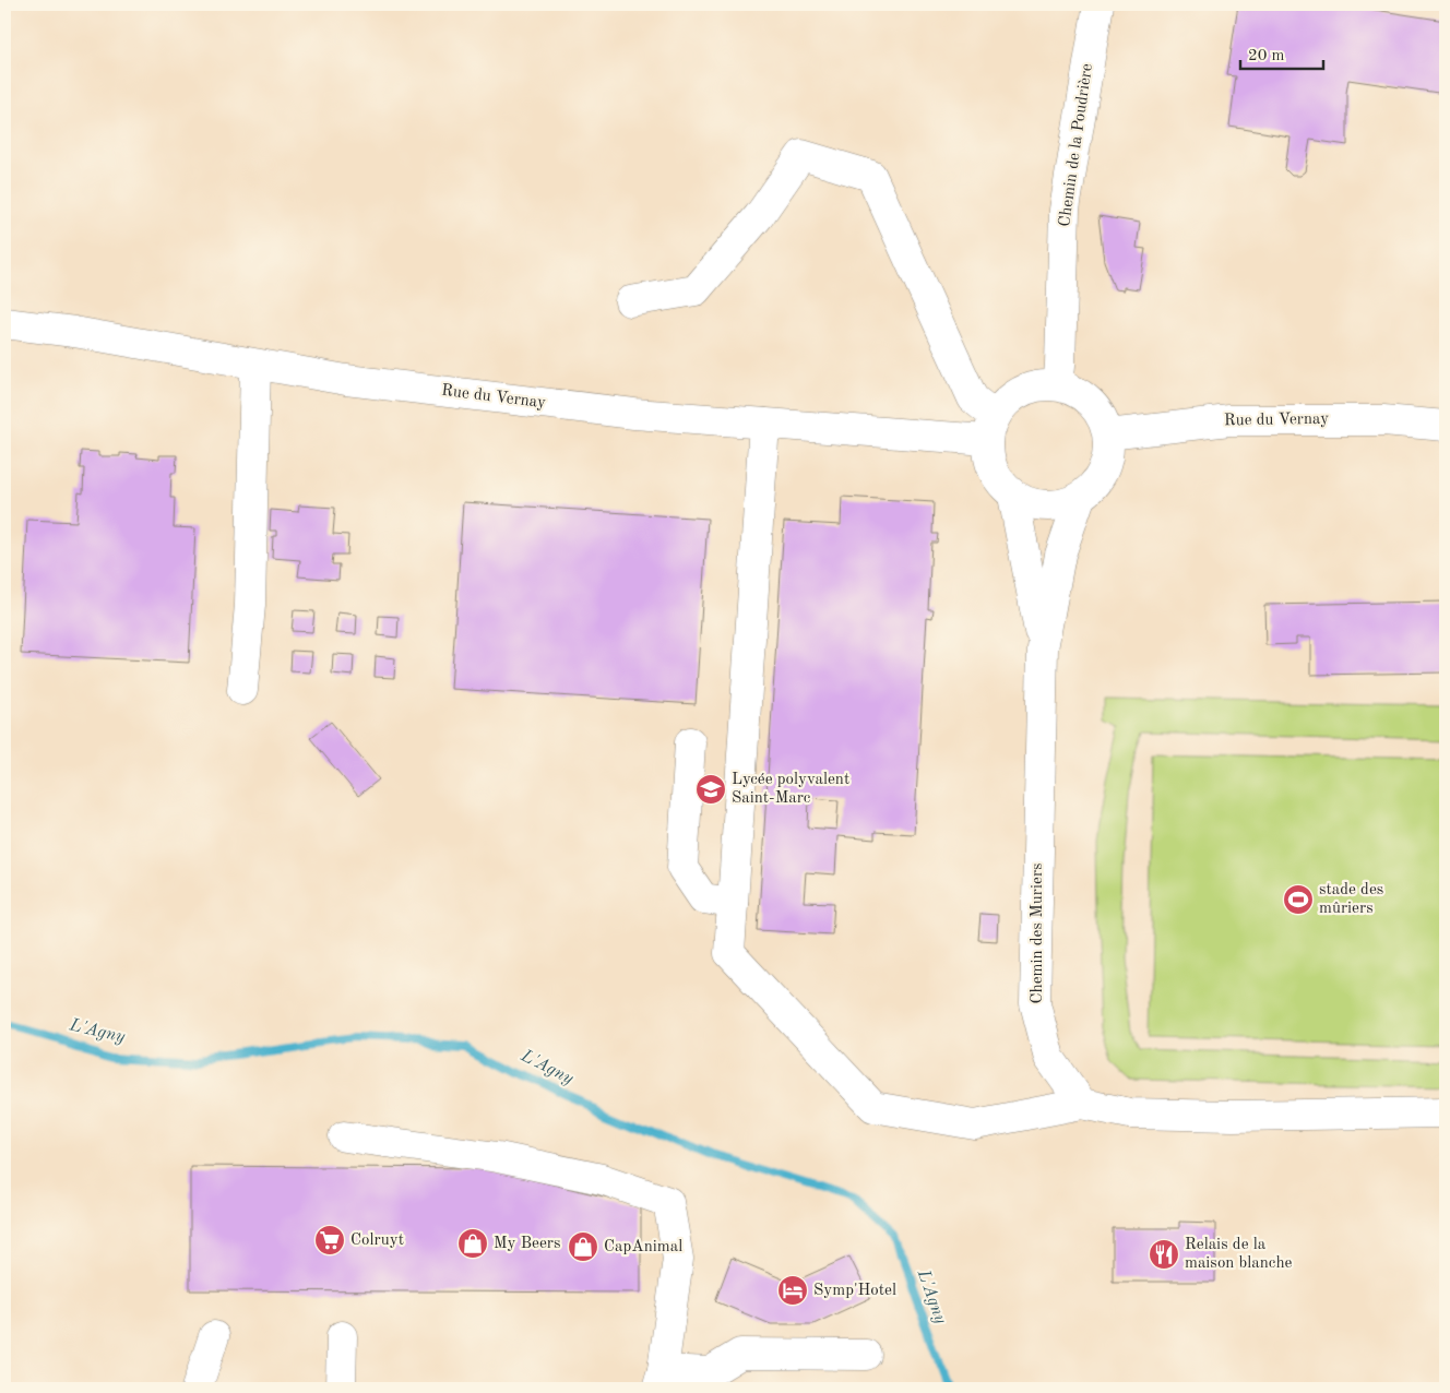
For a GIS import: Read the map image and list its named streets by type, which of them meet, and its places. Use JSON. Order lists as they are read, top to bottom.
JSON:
{
  "streets": {
    "street": ["Chemin de la Poudrière", "Rue du Vernay", "Chemin des Muriers"]
  },
  "crossings": [
    ["Chemin de la Poudrière", "Rue du Vernay"],
    ["Chemin de la Poudrière", "Chemin des Muriers"],
    ["Rue du Vernay", "Chemin des Muriers"]
  ],
  "water": ["L'Agny"],
  "places": {
    "school or university": ["Lycée polyvalent Saint-Marc"],
    "sports": ["stade des mûriers"],
    "supermarket": ["Colruyt"],
    "shop": ["My Beers", "CapAnimal"],
    "restaurant": ["Relais de la maison blanche"],
    "hotel": ["Symp'Hotel"]
  },
  "scale_bar": "20 m"
}
